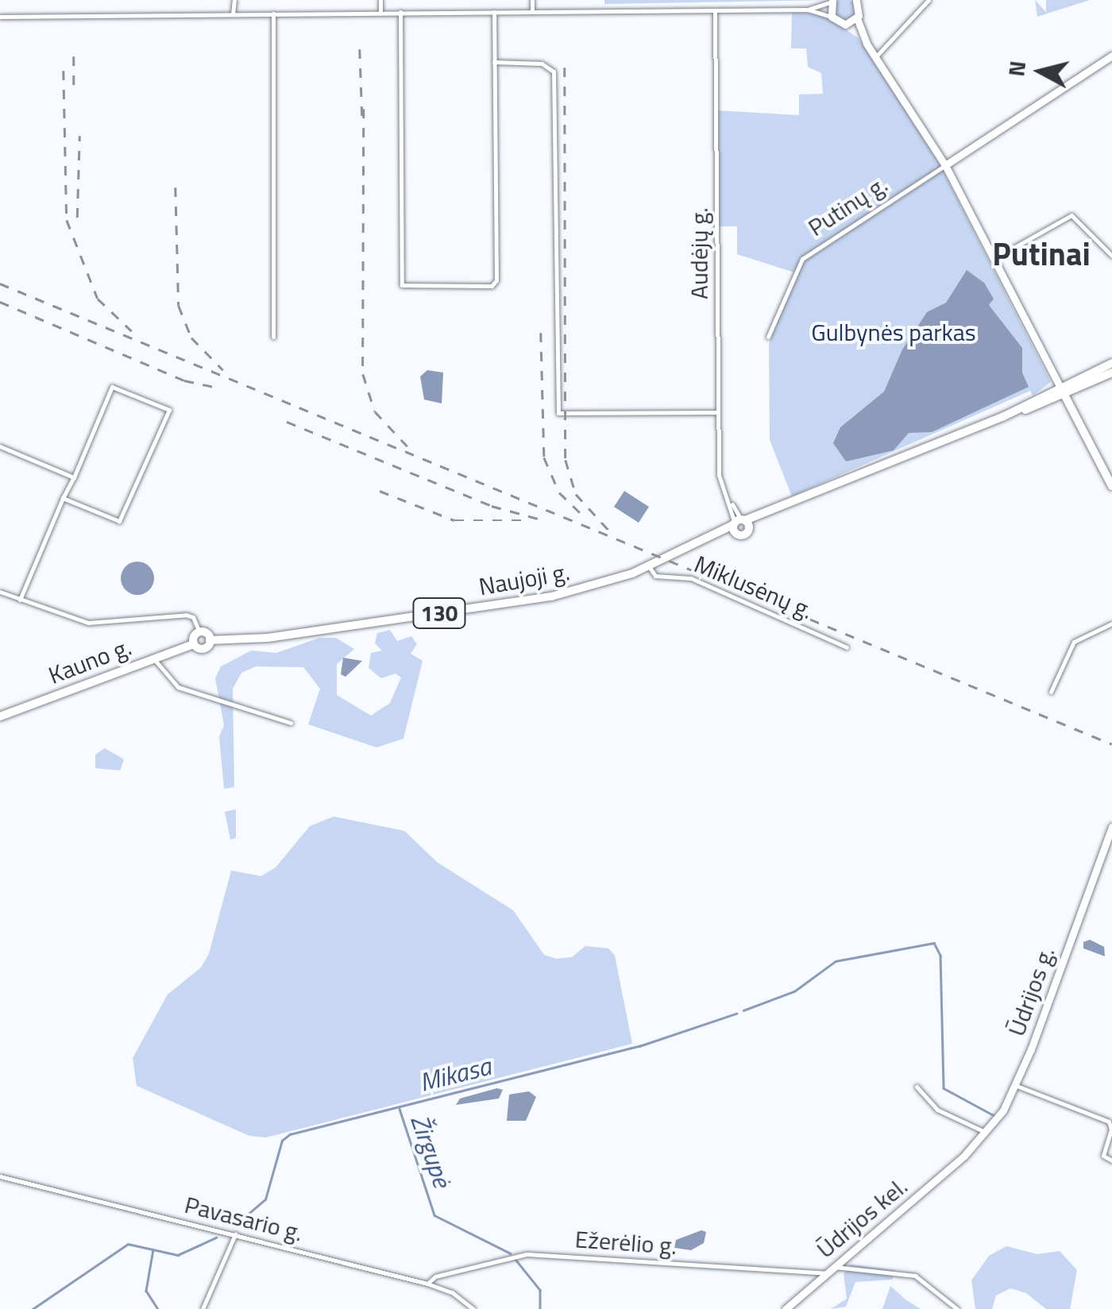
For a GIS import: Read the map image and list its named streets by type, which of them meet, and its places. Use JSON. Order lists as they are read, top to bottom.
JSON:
{
  "streets": {
    "main road": [
      "Naujoji g.",
      "130",
      "Kauno g.",
      "Ūdrijos g.",
      "Ūdrijos kel."
    ],
    "street": [
      "Putinų g.",
      "Audėjų g.",
      "Miklusėnų g.",
      "Pavasario g.",
      "Ežerėlio g."
    ]
  },
  "crossings": [
    ["Audėjų g.", "Naujoji g."],
    ["Naujoji g.", "Miklusėnų g."],
    ["Naujoji g.", "130"],
    ["130", "Kauno g."],
    ["Ūdrijos g.", "Ūdrijos kel."],
    ["Ūdrijos kel.", "Ežerėlio g."],
    ["Pavasario g.", "Ežerėlio g."]
  ],
  "districts": ["Putinai"],
  "water": ["Mikasa", "Žirgupė"],
  "parks": ["Gulbynės parkas"],
  "north": "left"
}
